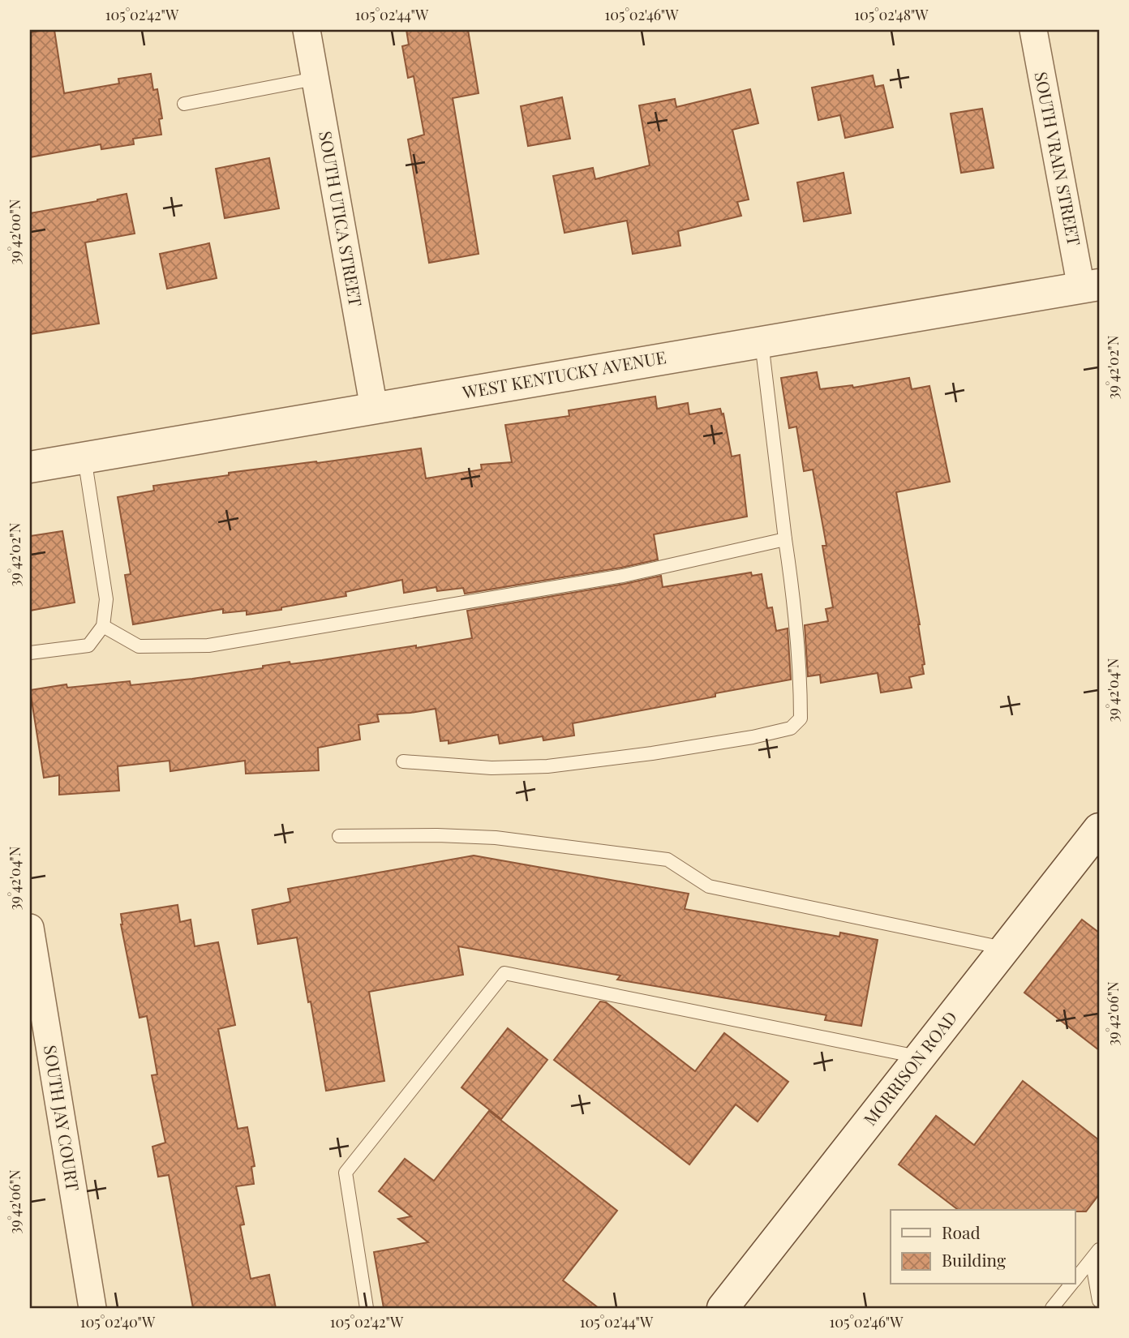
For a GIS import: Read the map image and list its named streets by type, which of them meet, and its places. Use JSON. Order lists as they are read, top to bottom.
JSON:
{
  "streets": {
    "street": [
      "SOUTH VRAIN STREET",
      "SOUTH UTICA STREET",
      "WEST KENTUCKY AVENUE",
      "MORRISON ROAD",
      "SOUTH JAY COURT"
    ]
  },
  "crossings": [
    ["SOUTH VRAIN STREET", "WEST KENTUCKY AVENUE"],
    ["SOUTH UTICA STREET", "WEST KENTUCKY AVENUE"]
  ],
  "legend": ["Road", "Building"],
  "coordinates": [
    "105°02'42\"W",
    "105°02'44\"W",
    "105°02'46\"W",
    "105°02'48\"W",
    "39°42'00\"N",
    "39°42'02\"N",
    "39°42'04\"N",
    "39°42'06\"N",
    "105°02'40\"W"
  ]
}
